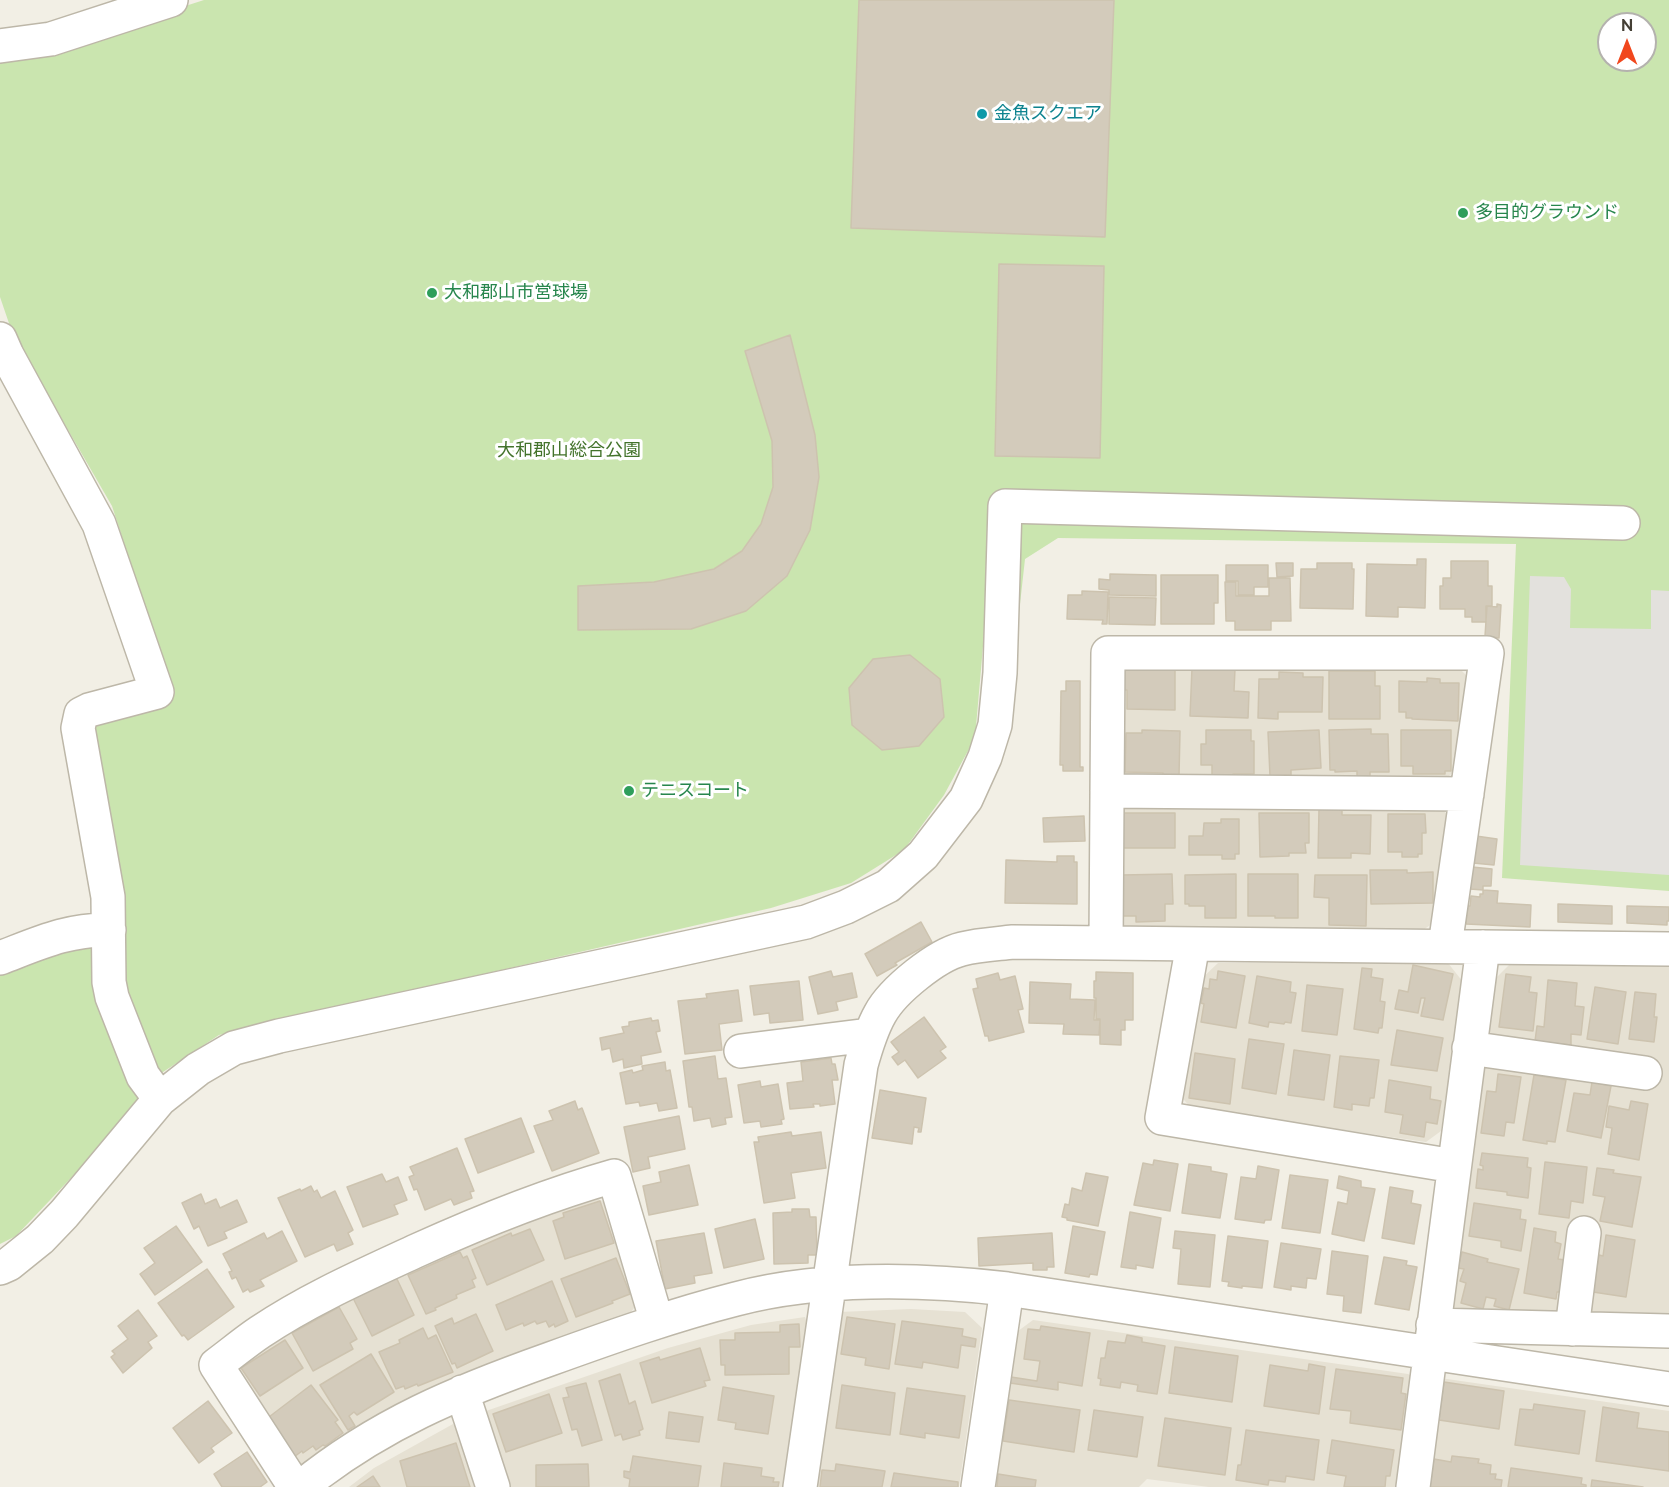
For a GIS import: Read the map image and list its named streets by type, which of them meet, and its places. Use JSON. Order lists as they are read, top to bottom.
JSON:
{
  "parks": ["大和郡山総合公園"],
  "places": [
    "金魚スクエア",
    "多目的グラウンド",
    "大和郡山市営球場",
    "テニスコート"
  ],
  "north": "top"
}
